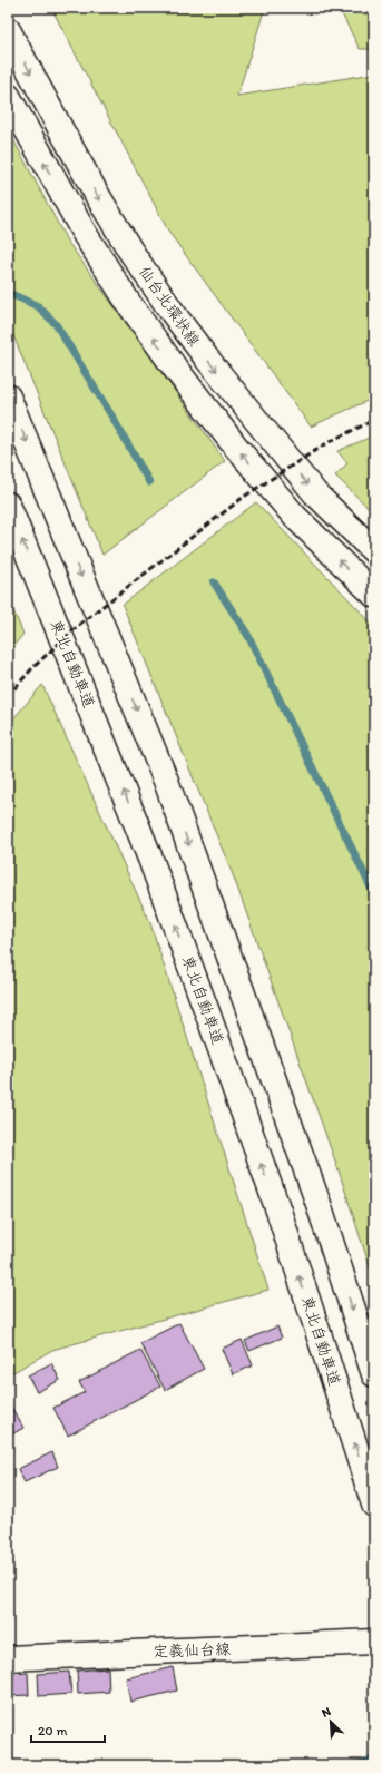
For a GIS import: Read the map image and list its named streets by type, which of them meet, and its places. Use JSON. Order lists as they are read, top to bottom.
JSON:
{
  "streets": {
    "main road": ["仙台北環状線", "東北自動車道", "定義仙台線"]
  },
  "scale_bar": "20 m",
  "north": "top left"
}
